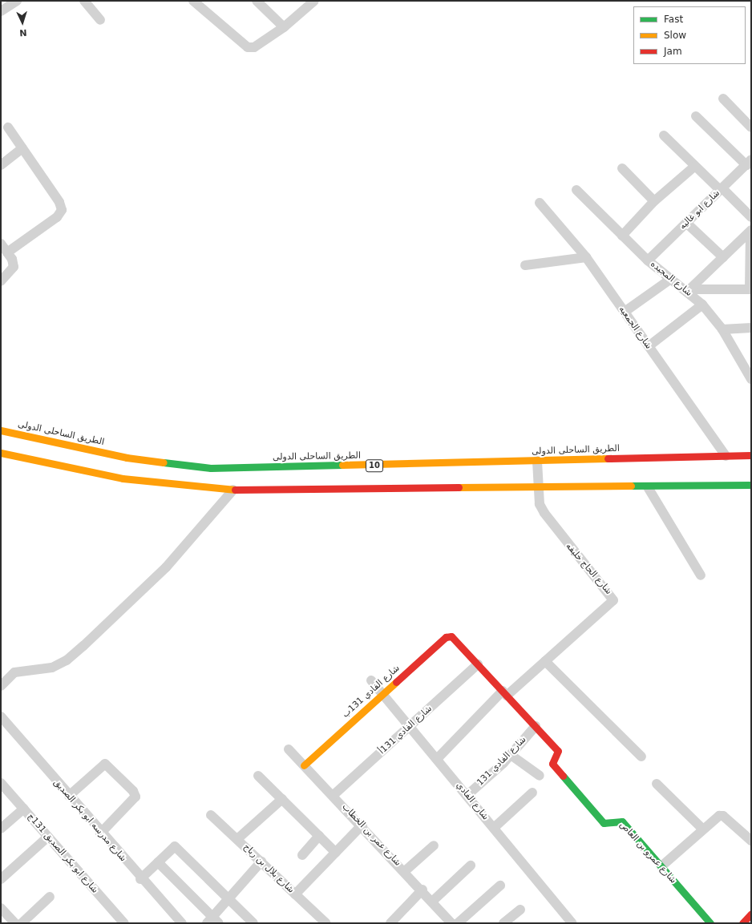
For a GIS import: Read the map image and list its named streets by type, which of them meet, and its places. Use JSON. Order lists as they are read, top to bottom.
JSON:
{
  "streets": {
    "main road": [
      "الطريق الساحلى الدولى",
      "10",
      "شارع الفادي 131ب",
      "شارع عمرو بن العاص"
    ],
    "street": [
      "شارع ابو غاليه",
      "شارع المجيده",
      "شارع الجمعيه",
      "شارع الحاج خليفه",
      "شارع الفادي 131أ",
      "شارع الفادي 131",
      "شارع الفادي",
      "شارع مدرسه ابو بكر الصديق",
      "شارع عمر بن الخطاب",
      "شارع ابو بكر الصديق 131ج",
      "شارع بلال بن رباح"
    ]
  },
  "crossings": [
    ["شارع ابو غاليه", "شارع المجيده"],
    ["شارع الجمعيه", "الطريق الساحلى الدولى"],
    ["الطريق الساحلى الدولى", "شارع الحاج خليفه"],
    ["شارع الحاج خليفه", "شارع الفادي"],
    ["شارع الحاج خليفه", "شارع عمرو بن العاص"],
    ["شارع الفادي 131ب", "شارع الفادي"],
    ["شارع الفادي 131ب", "شارع عمر بن الخطاب"],
    ["شارع الفادي 131ب", "شارع عمرو بن العاص"],
    ["شارع الفادي 131أ", "شارع الفادي"],
    ["شارع الفادي 131أ", "شارع عمر بن الخطاب"],
    ["شارع الفادي 131أ", "شارع عمرو بن العاص"],
    ["شارع الفادي 131", "شارع الفادي"],
    ["شارع الفادي 131", "شارع عمرو بن العاص"]
  ],
  "legend": ["Fast", "Slow", "Jam"],
  "north": "bottom"
}
